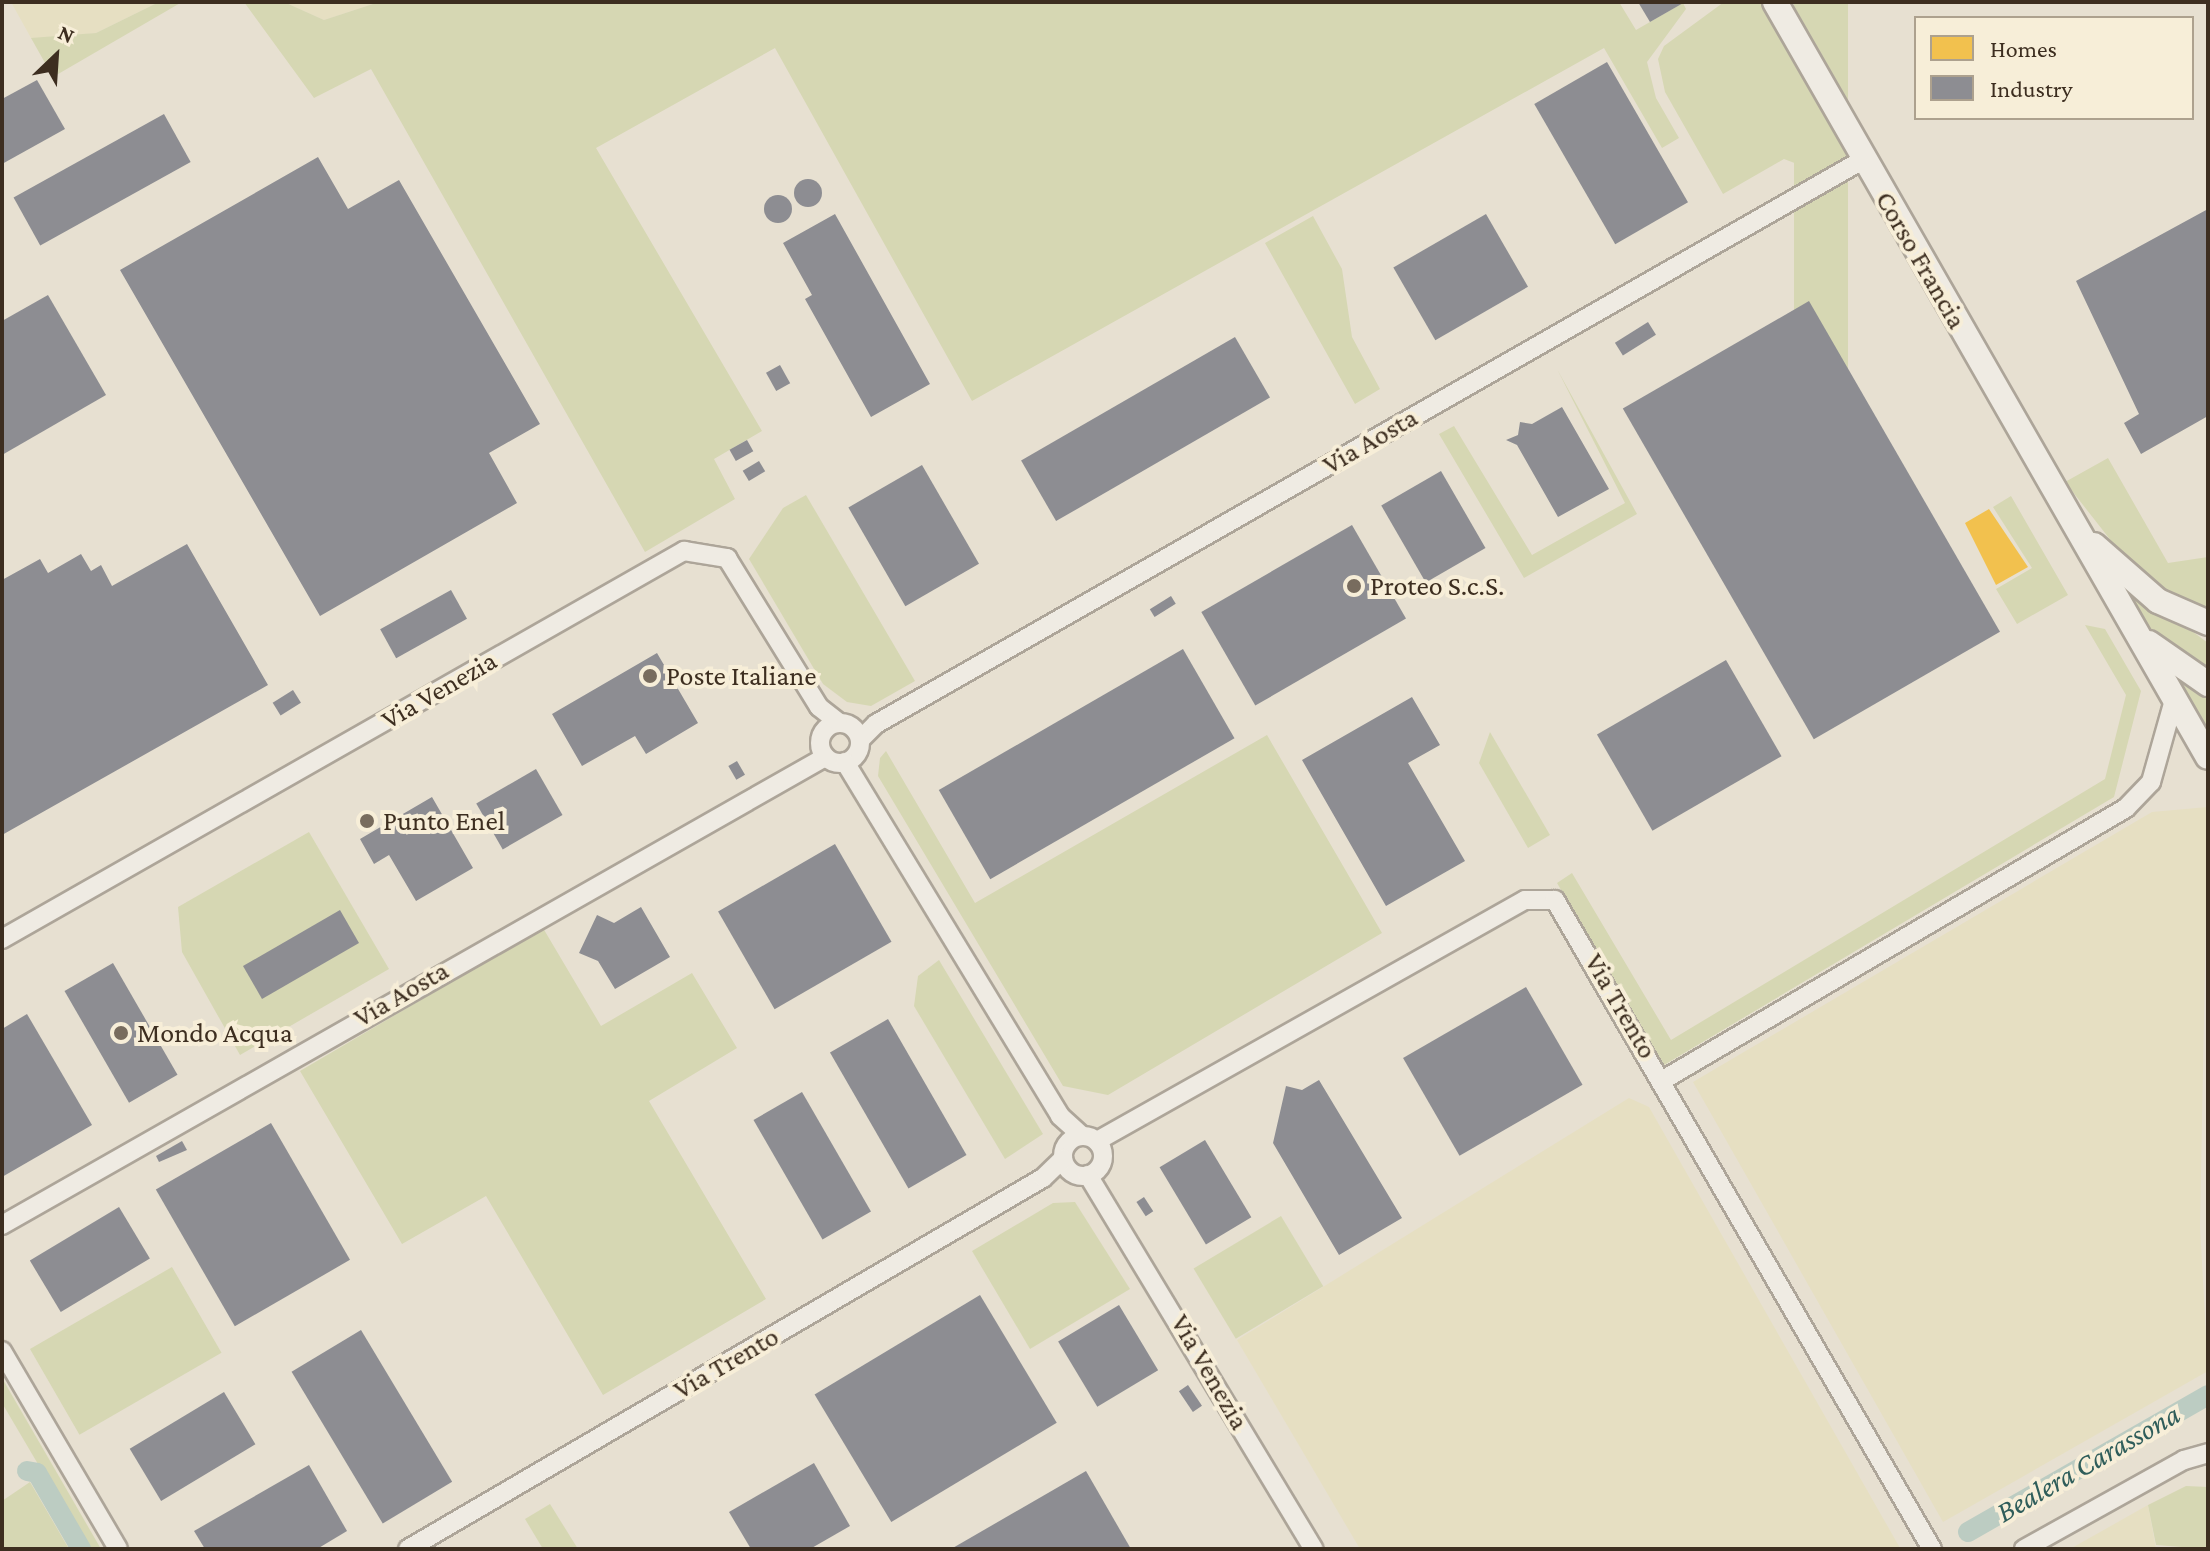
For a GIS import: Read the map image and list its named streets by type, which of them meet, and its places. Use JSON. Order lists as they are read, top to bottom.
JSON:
{
  "streets": {
    "street": [
      "Corso Francia",
      "Via Aosta",
      "Via Venezia",
      "Via Trento"
    ]
  },
  "crossings": [
    ["Corso Francia", "Via Aosta"],
    ["Via Aosta", "Via Venezia"],
    ["Via Venezia", "Via Trento"]
  ],
  "water": ["Bealera Carassona"],
  "places": [
    "Proteo S.c.S.",
    "Poste Italiane",
    "Punto Enel",
    "Mondo Acqua"
  ],
  "legend": ["Homes", "Industry"],
  "north": "top right"
}
